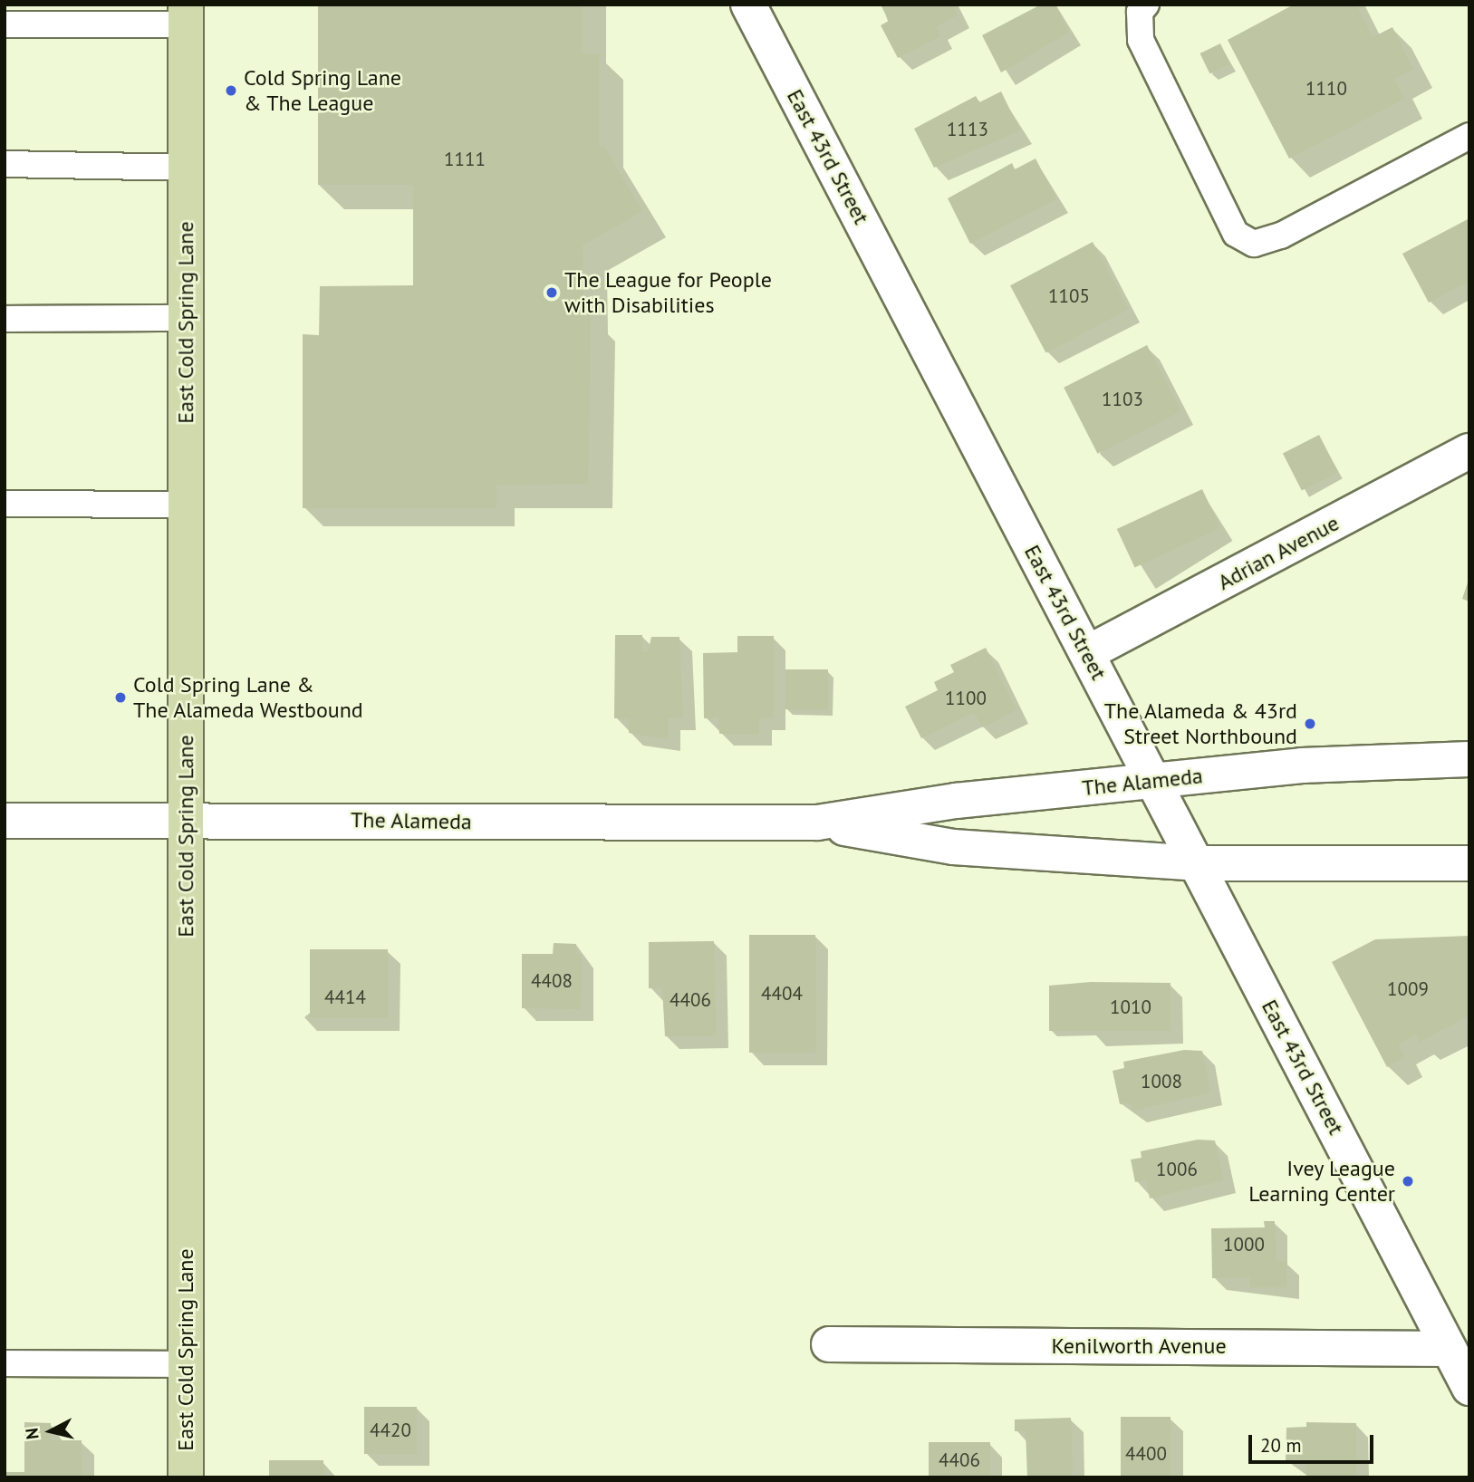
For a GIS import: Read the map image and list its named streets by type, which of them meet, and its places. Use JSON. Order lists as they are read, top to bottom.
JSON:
{
  "streets": {
    "main road": ["East Cold Spring Lane"],
    "street": [
      "East 43rd Street",
      "Adrian Avenue",
      "The Alameda",
      "Kenilworth Avenue"
    ]
  },
  "crossings": [
    ["East 43rd Street", "Adrian Avenue"],
    ["East 43rd Street", "The Alameda"],
    ["East 43rd Street", "Kenilworth Avenue"],
    ["East Cold Spring Lane", "The Alameda"]
  ],
  "places": [
    "Cold Spring Lane & The League",
    "The League for People with Disabilities",
    "Cold Spring Lane & The Alameda Westbound",
    "The Alameda & 43rd Street Northbound",
    "Ivey League Learning Center"
  ],
  "house_numbers": [
    "1110",
    "1113",
    "1111",
    "1105",
    "1103",
    "1100",
    "4408",
    "1009",
    "4404",
    "4414",
    "4406",
    "1010",
    "1008",
    "1006",
    "1000",
    "4420",
    "4400",
    "4406"
  ],
  "scale_bar": "20 m",
  "north": "left"
}
